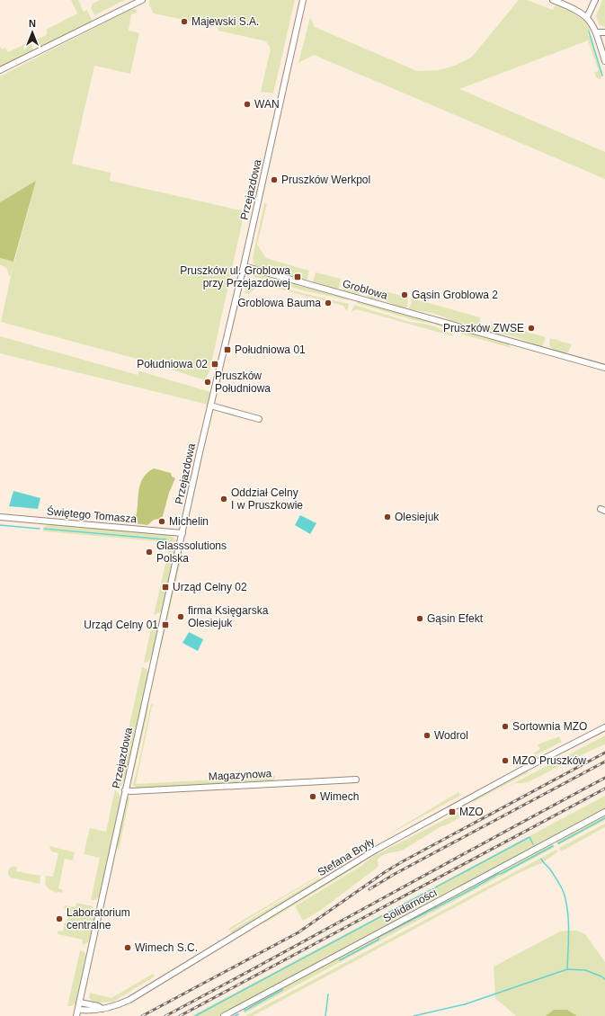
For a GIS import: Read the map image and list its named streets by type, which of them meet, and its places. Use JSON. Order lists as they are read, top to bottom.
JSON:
{
  "streets": {
    "street": [
      "Przejazdowa",
      "Groblowa",
      "Świętego Tomasza",
      "Magazynowa",
      "Stefana Bryły",
      "Solidarności"
    ]
  },
  "crossings": [
    ["Przejazdowa", "Groblowa"],
    ["Przejazdowa", "Świętego Tomasza"],
    ["Przejazdowa", "Magazynowa"],
    ["Przejazdowa", "Stefana Bryły"]
  ],
  "places": {
    "other": [
      "Majewski S.A.",
      "WAN",
      "Pruszków Werkpol",
      "Gąsin Groblowa 2",
      "Groblowa Bauma",
      "Pruszków ZWSE",
      "Pruszków Południowa",
      "Oddział Celny I w Pruszkowie",
      "Olesiejuk",
      "Michelin",
      "Glasssolutions Polska",
      "firma Księgarska Olesiejuk",
      "Gąsin Efekt",
      "Sortownia MZO",
      "Wodrol",
      "MZO Pruszków",
      "Wimech",
      "Laboratorium centralne",
      "Wimech S.C."
    ],
    "transit": [
      "Pruszków ul. Groblowa przy Przejazdowej",
      "Południowa 01",
      "Południowa 02",
      "Urząd Celny 02",
      "Urząd Celny 01",
      "MZO"
    ]
  },
  "north": "top"
}
